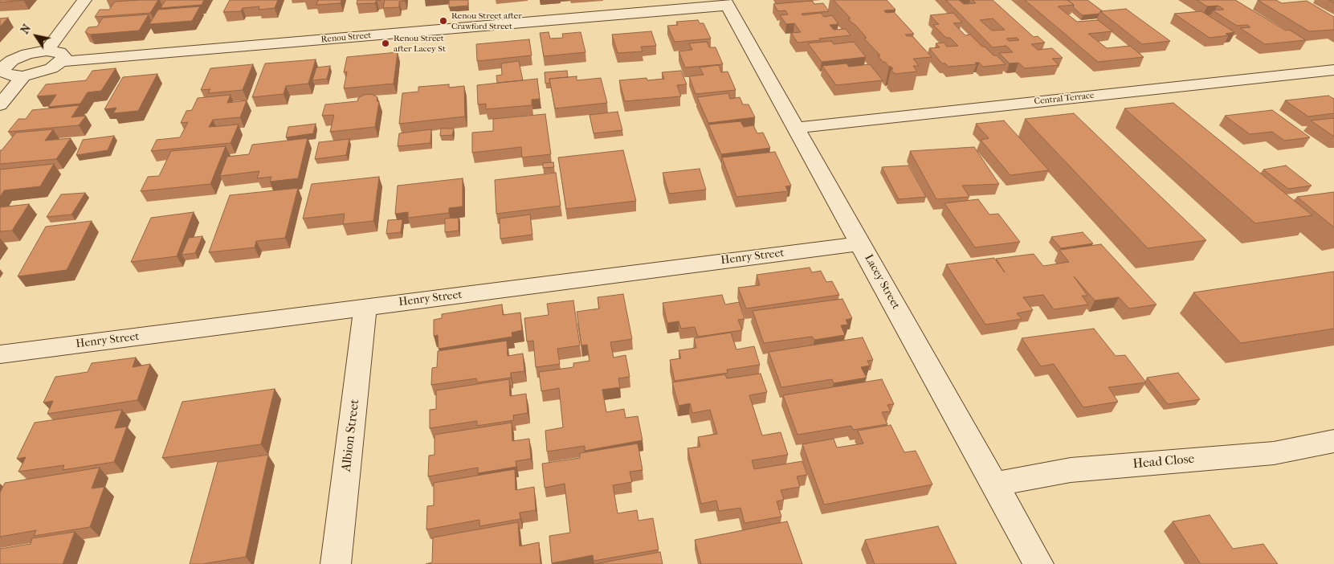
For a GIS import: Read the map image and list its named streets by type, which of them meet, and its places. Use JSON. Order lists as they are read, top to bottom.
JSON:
{
  "streets": {
    "street": [
      "Renou Street",
      "Central Terrace",
      "Henry Street",
      "Lacey Street",
      "Albion Street",
      "Head Close"
    ]
  },
  "crossings": [
    ["Renou Street", "Lacey Street"],
    ["Central Terrace", "Lacey Street"],
    ["Henry Street", "Lacey Street"],
    ["Henry Street", "Albion Street"],
    ["Lacey Street", "Head Close"]
  ],
  "places": ["Renou Street after Crawford Street", "Renou Street after Lacey St"],
  "north": "top left"
}
